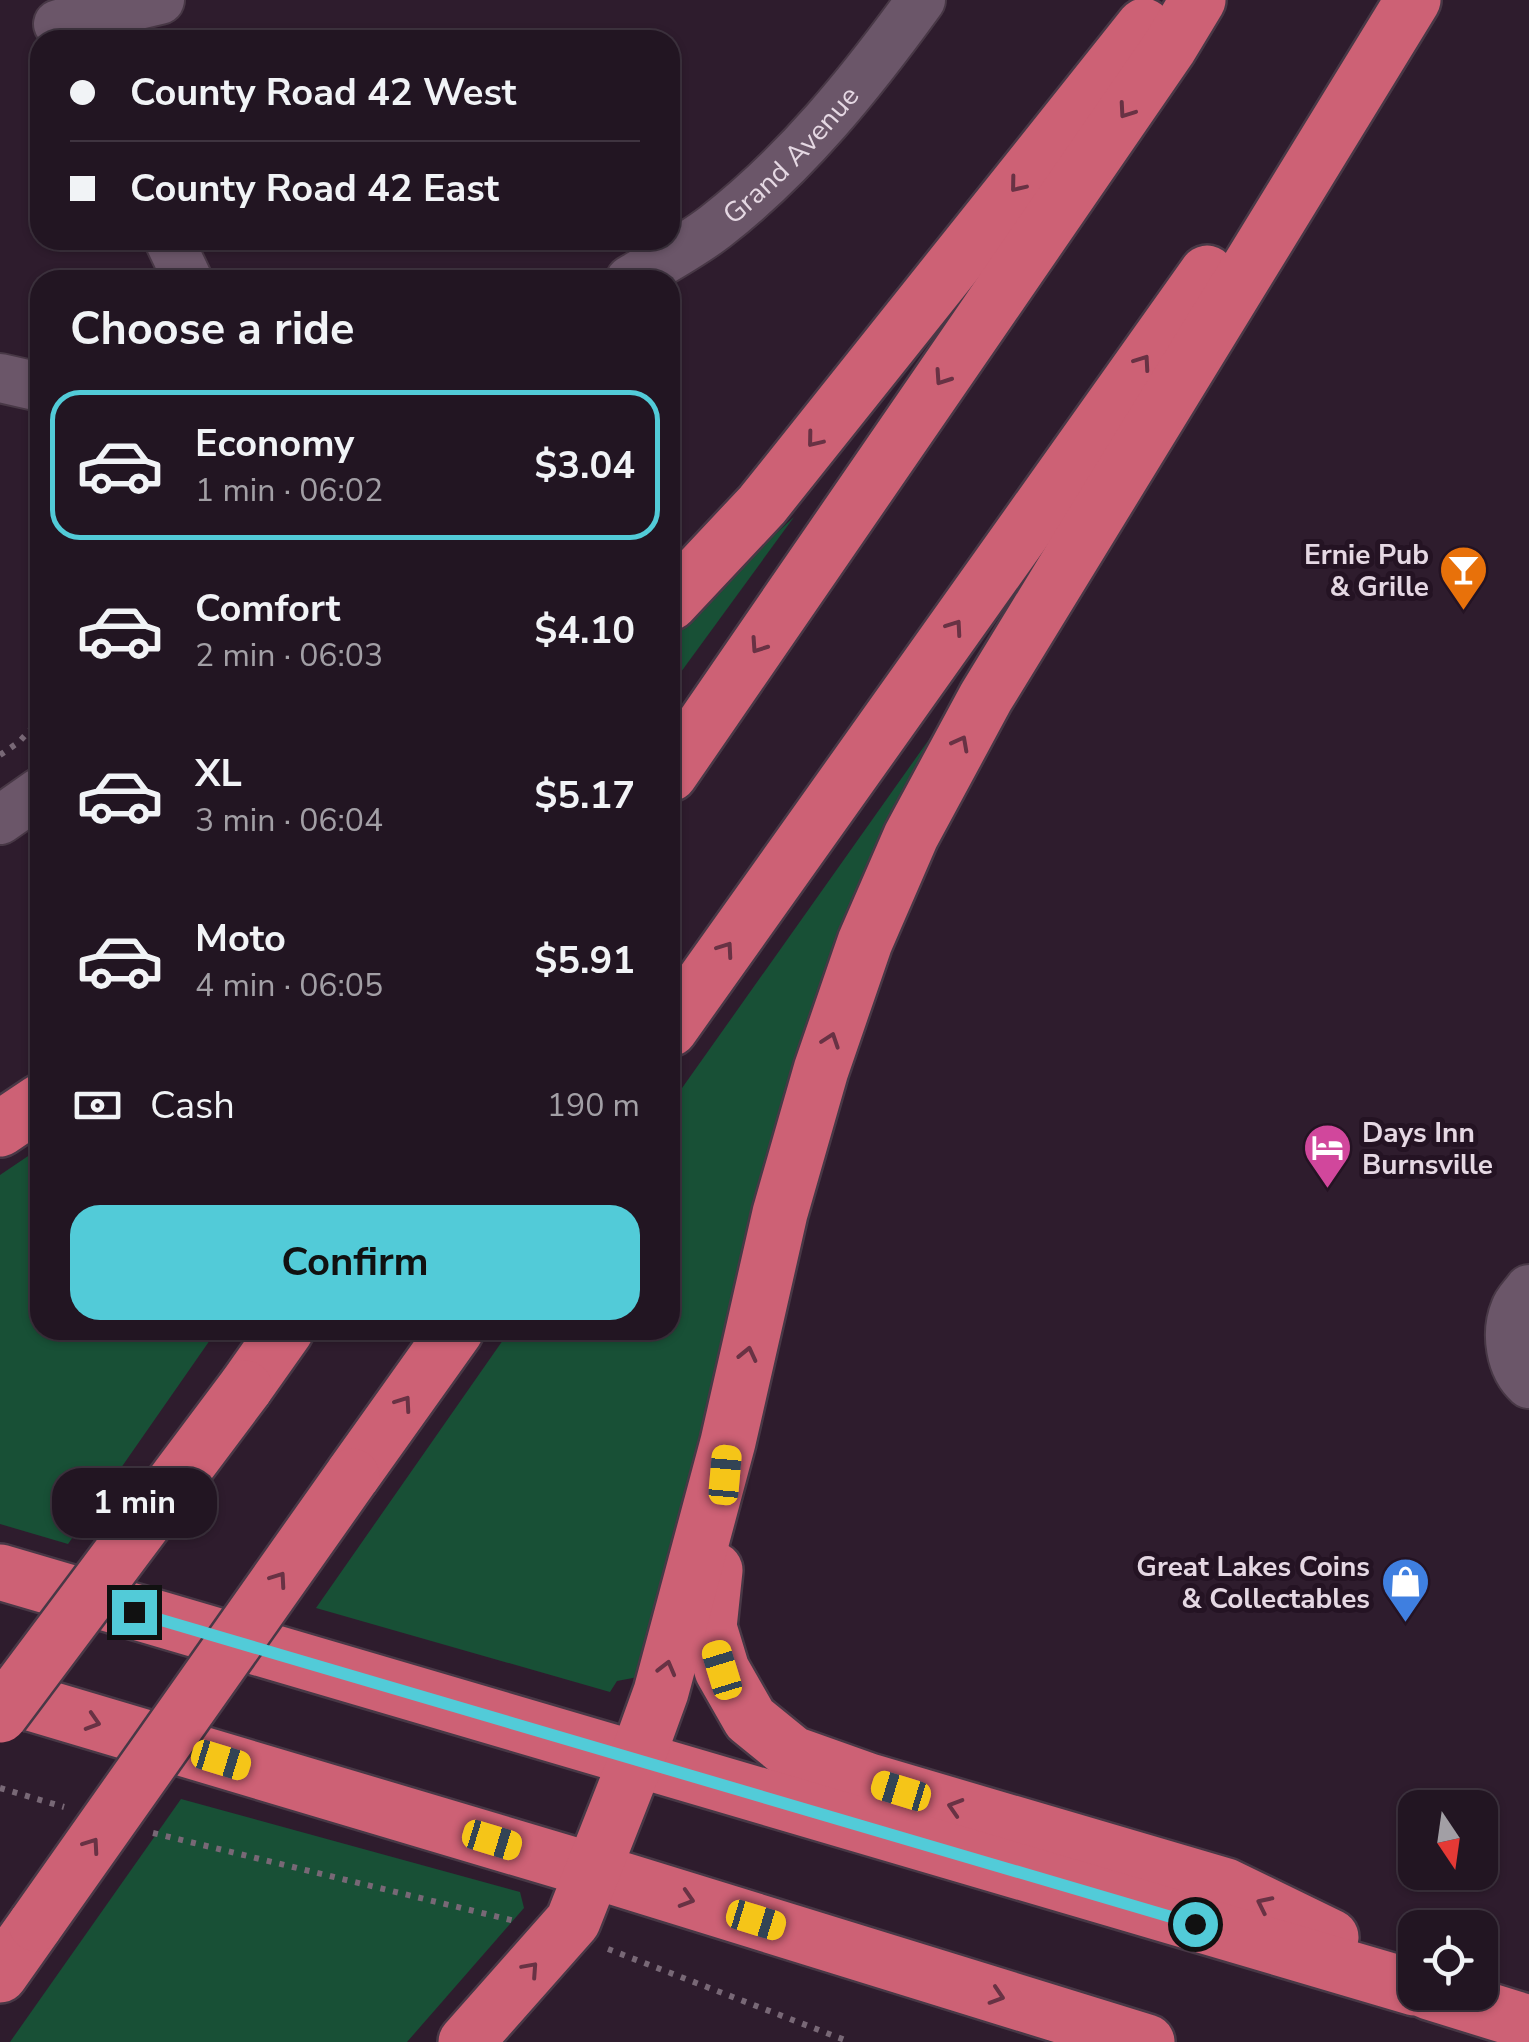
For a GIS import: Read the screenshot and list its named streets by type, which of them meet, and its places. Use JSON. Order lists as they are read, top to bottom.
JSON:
{
  "streets": {
    "street": ["Grand Avenue"]
  },
  "places": {
    "bar": ["Ernie Pub & Grille"],
    "hotel": ["Days Inn Burnsville"],
    "shop": ["Great Lakes Coins & Collectables"]
  },
  "north": "bottom",
  "page": {
    "banner": ["County Road 42 West", "County Road 42 East"],
    "heading": "Choose a ride",
    "list": [
      {
        "name": "Economy",
        "note": "1 min · 06:02",
        "value": "$3.04"
      },
      {
        "name": "Comfort",
        "note": "2 min · 06:03",
        "value": "$4.10"
      },
      {
        "name": "XL",
        "note": "3 min · 06:04",
        "value": "$5.17"
      },
      {
        "name": "Moto",
        "note": "4 min · 06:05",
        "value": "$5.91"
      }
    ],
    "pay": ["Cash", "190 m"],
    "buttons": "Confirm",
    "bubble": "1 min"
  }
}
